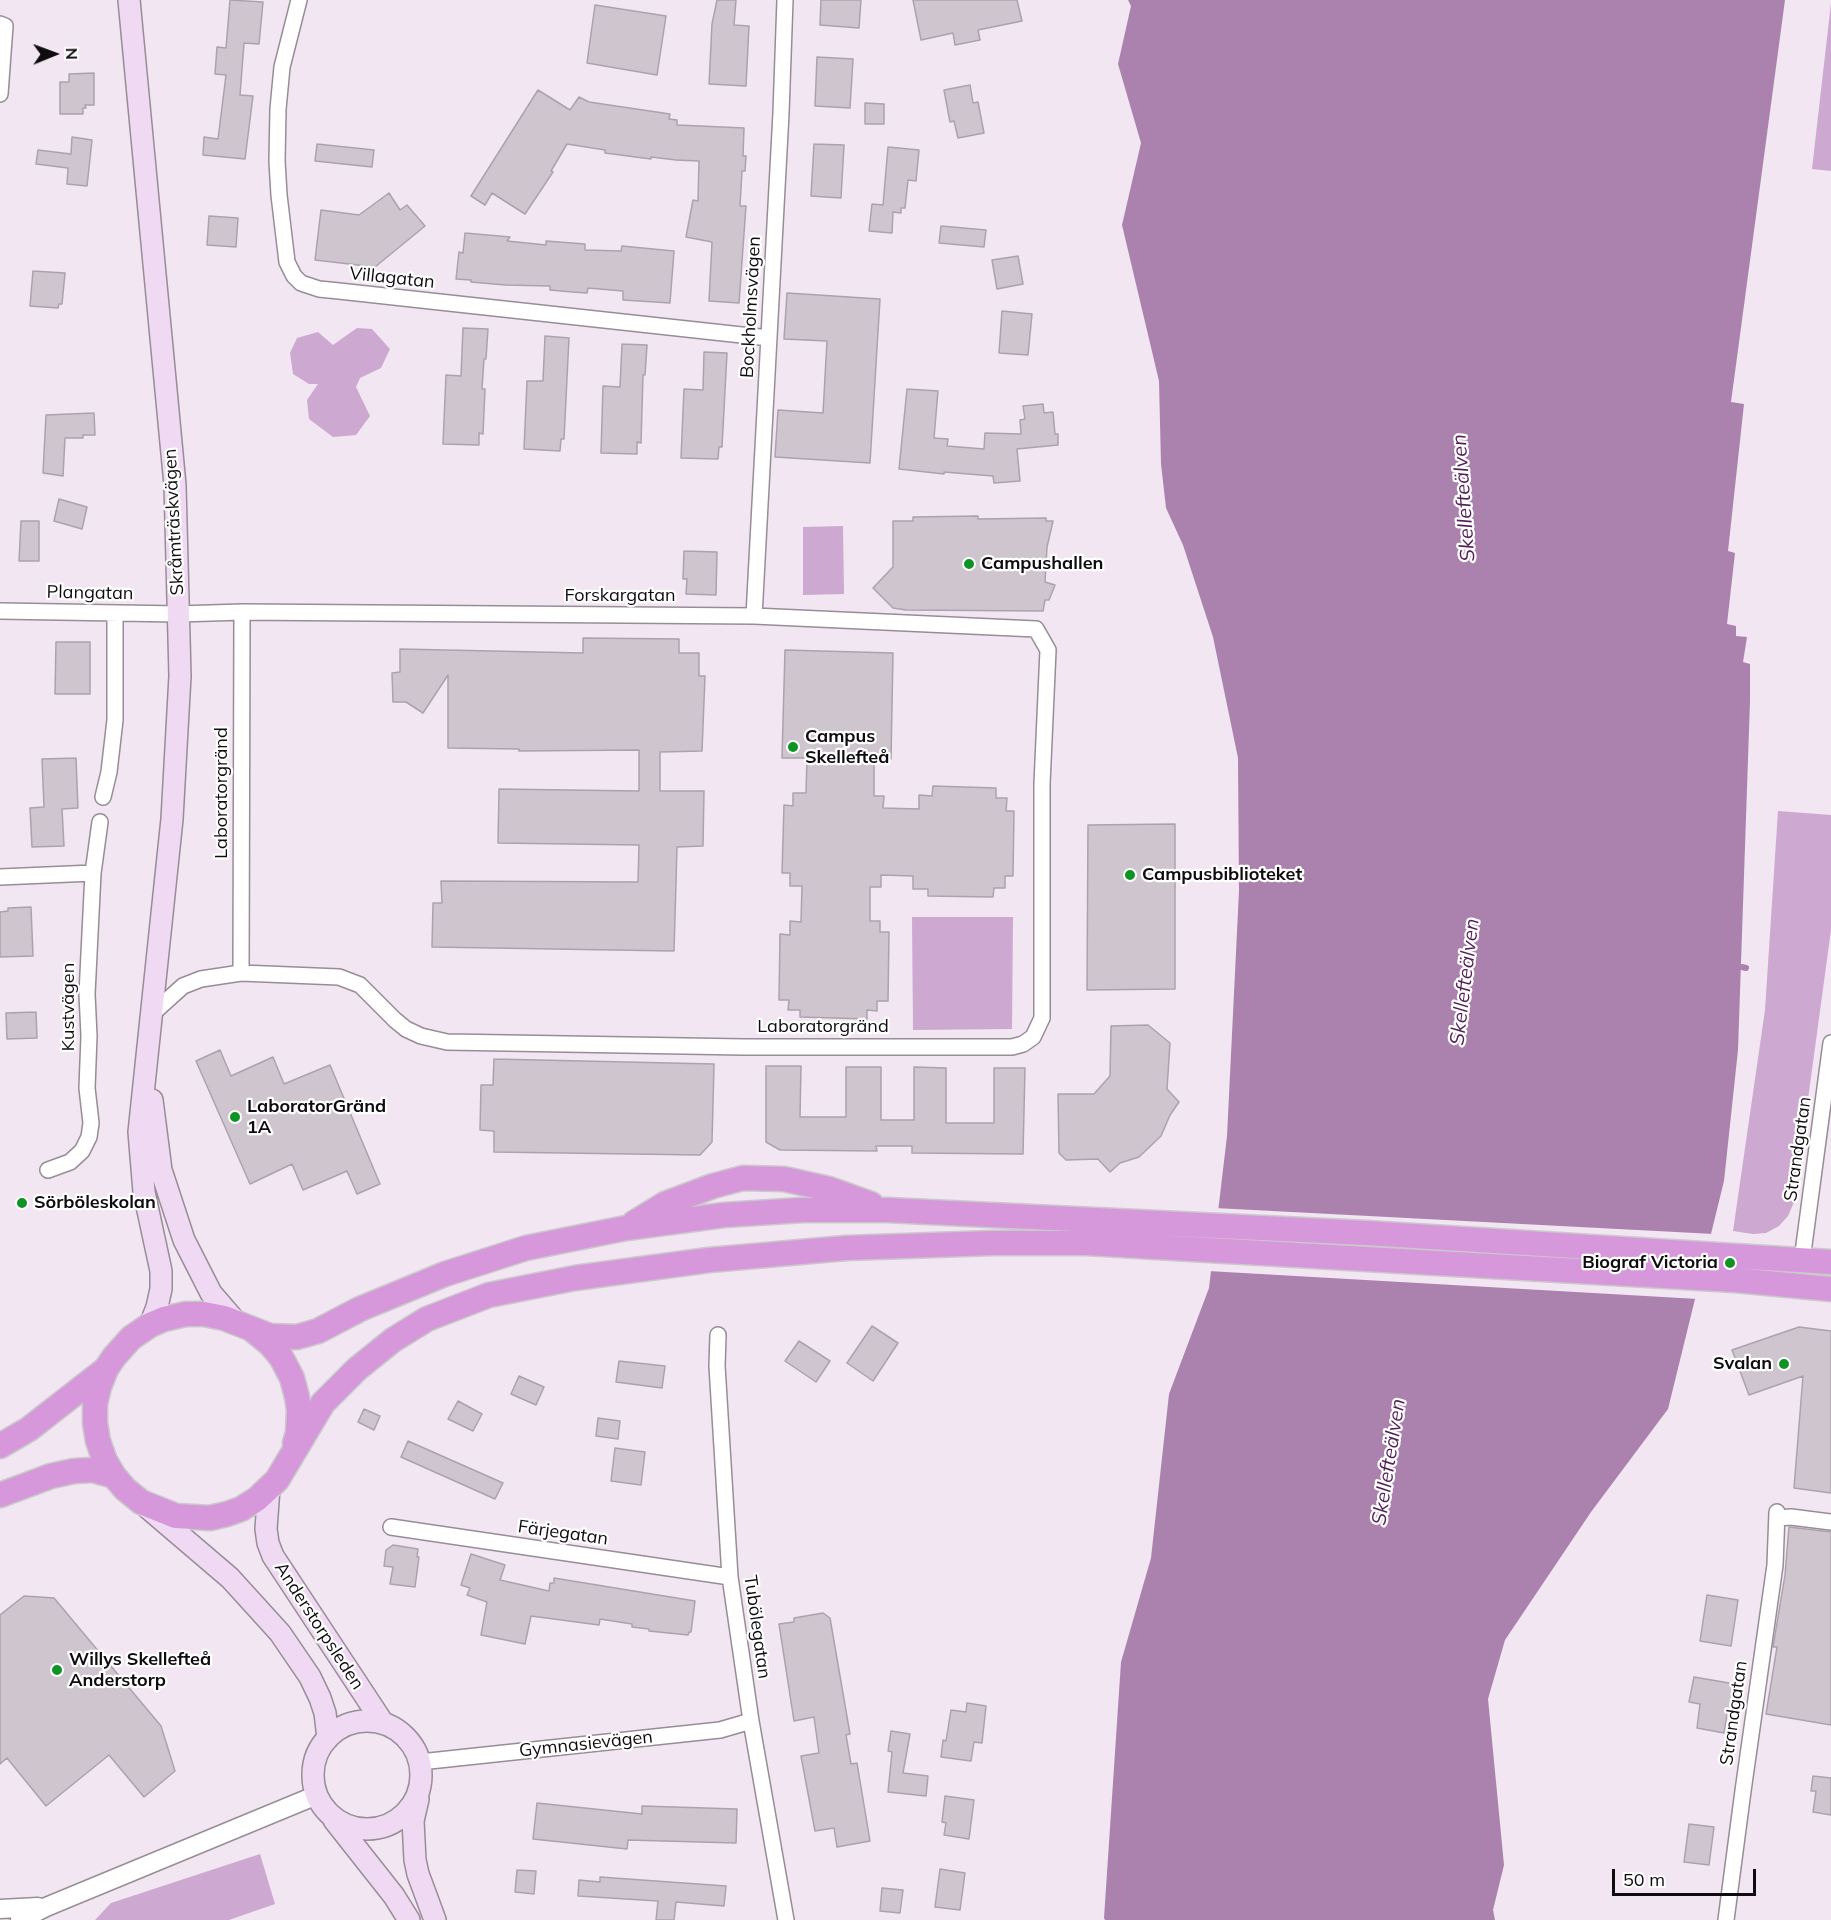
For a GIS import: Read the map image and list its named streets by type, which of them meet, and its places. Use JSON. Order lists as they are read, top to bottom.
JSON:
{
  "streets": {
    "main road": ["Skråmträskvägen", "Anderstorpsleden"],
    "street": [
      "Villagatan",
      "Bockholmsvägen",
      "Plangatan",
      "Forskargatan",
      "Laboratorgränd",
      "Kustvägen",
      "Strandgatan",
      "Färjegatan",
      "Tubölegatan",
      "Gymnasievägen"
    ]
  },
  "crossings": [
    ["Villagatan", "Bockholmsvägen"],
    ["Bockholmsvägen", "Forskargatan"],
    ["Skråmträskvägen", "Plangatan"],
    ["Skråmträskvägen", "Forskargatan"],
    ["Skråmträskvägen", "Laboratorgränd"],
    ["Skråmträskvägen", "Anderstorpsleden"],
    ["Plangatan", "Forskargatan"],
    ["Forskargatan", "Laboratorgränd"],
    ["Färjegatan", "Tubölegatan"],
    ["Anderstorpsleden", "Gymnasievägen"],
    ["Tubölegatan", "Gymnasievägen"]
  ],
  "water": ["Skellefteälven"],
  "places": [
    "Campushallen",
    "Campus Skellefteå",
    "Campusbiblioteket",
    "LaboratorGränd 1A",
    "Sörböleskolan",
    "Biograf Victoria",
    "Svalan",
    "Willys Skellefteå Anderstorp"
  ],
  "scale_bar": "50 m",
  "north": "right"
}
